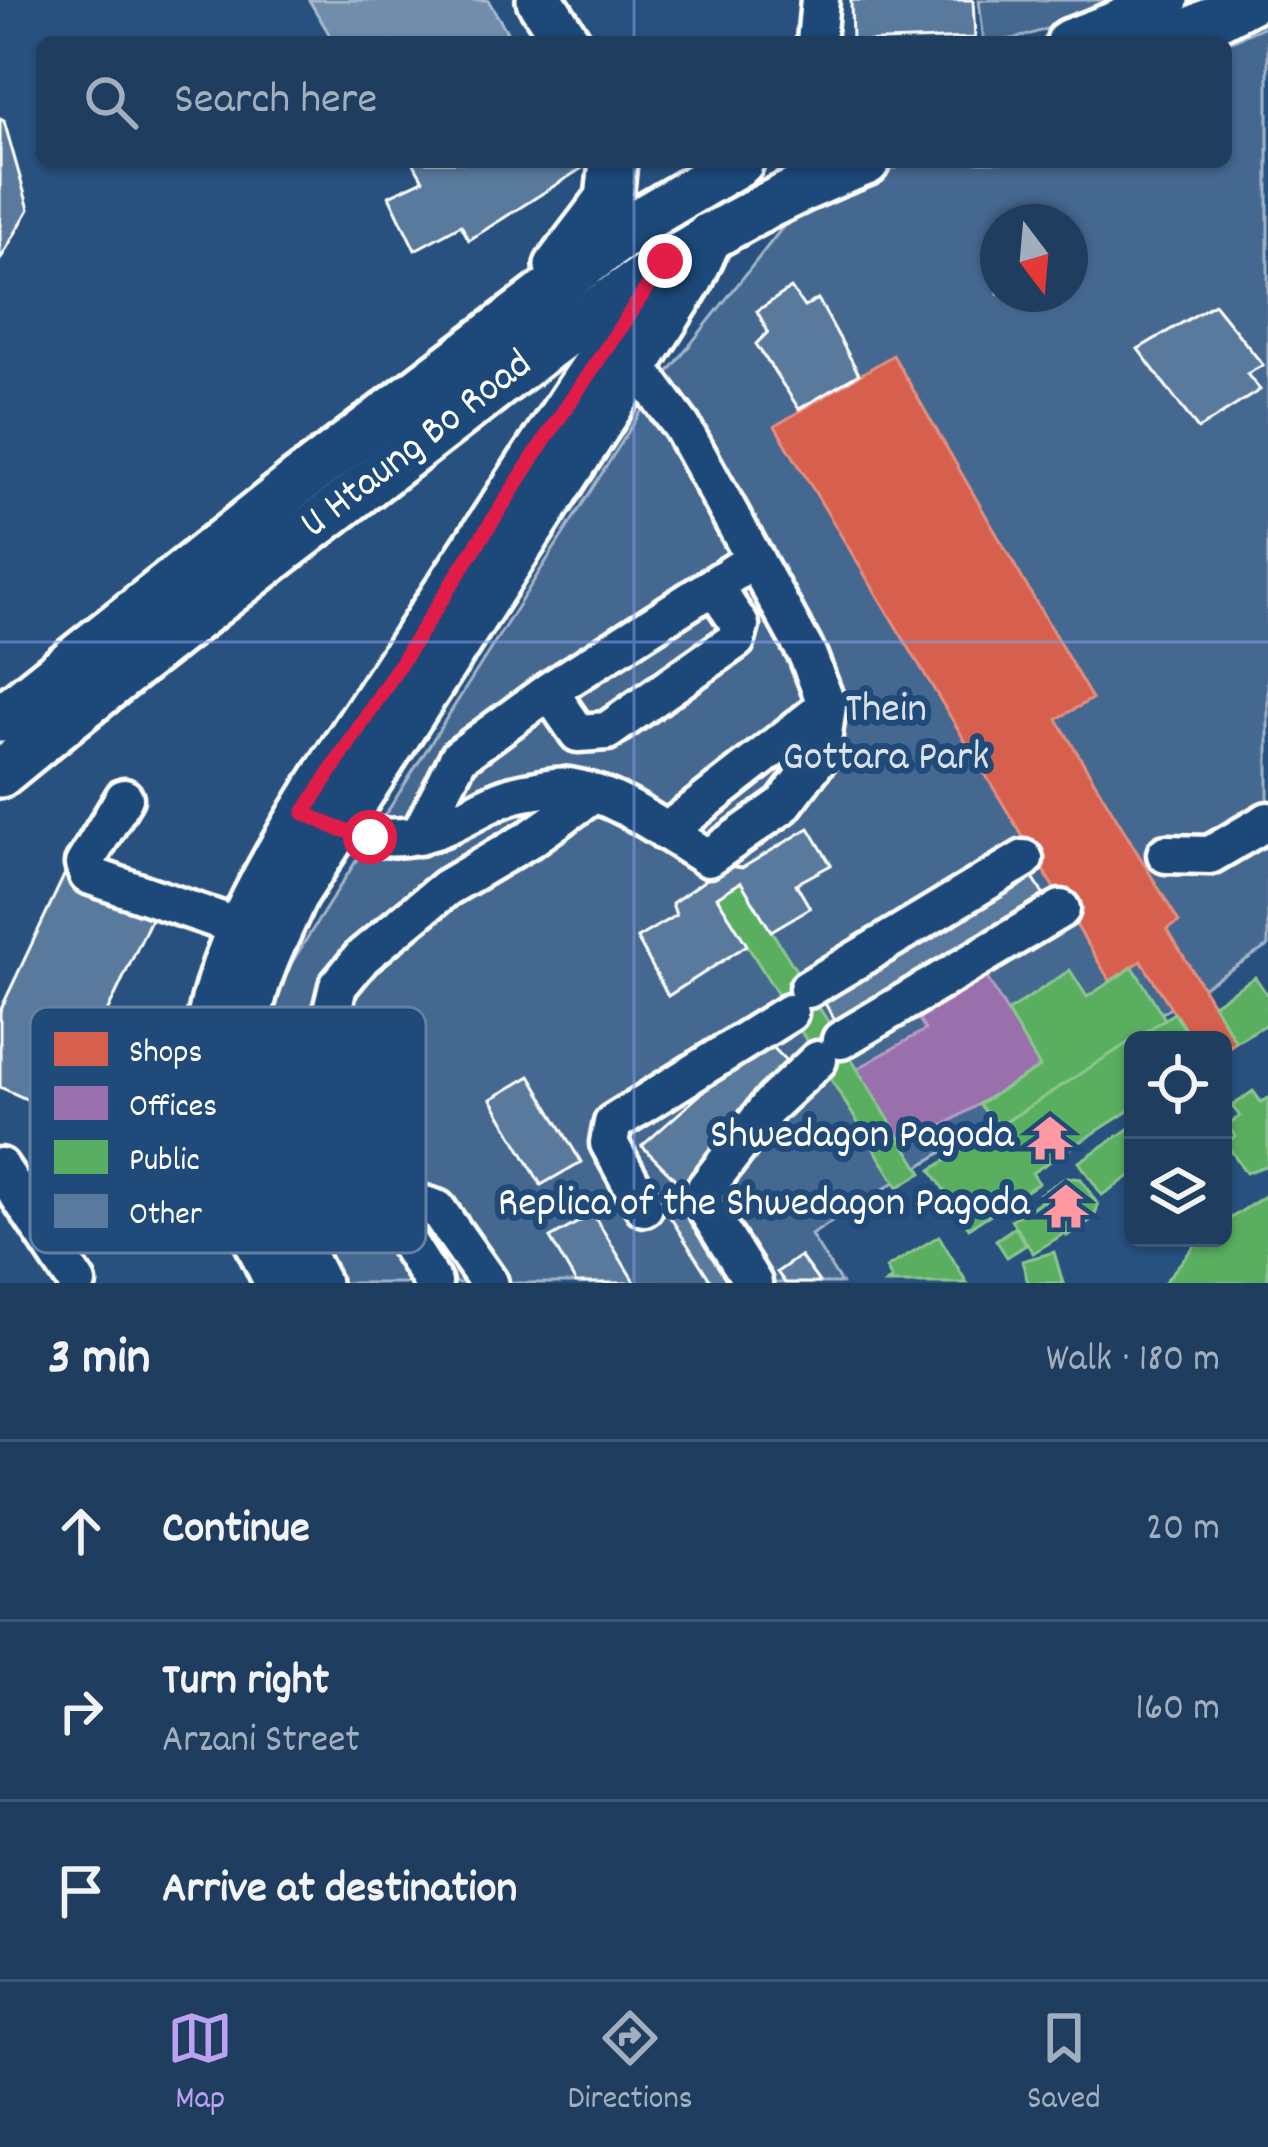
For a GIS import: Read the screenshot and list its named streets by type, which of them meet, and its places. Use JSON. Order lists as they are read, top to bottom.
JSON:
{
  "streets": {
    "main road": ["U Htaung Bo Road"]
  },
  "parks": ["Thein Gottara Park"],
  "places": {
    "temple": ["Shwedagon Pagoda", "Replica of the Shwedagon Pagoda"]
  },
  "legend": [
    "Shops",
    "Offices",
    "Public",
    "Other"
  ],
  "north": "bottom",
  "page": {
    "search": "Search here",
    "heading": ["3 min", "Walk · 180 m"],
    "list": [
      ["Continue", "20 m"],
      ["Turn right", "Arzani Street", "160 m"],
      "Arrive at destination"
    ],
    "nav": ["Map", "Directions", "Saved"]
  }
}
